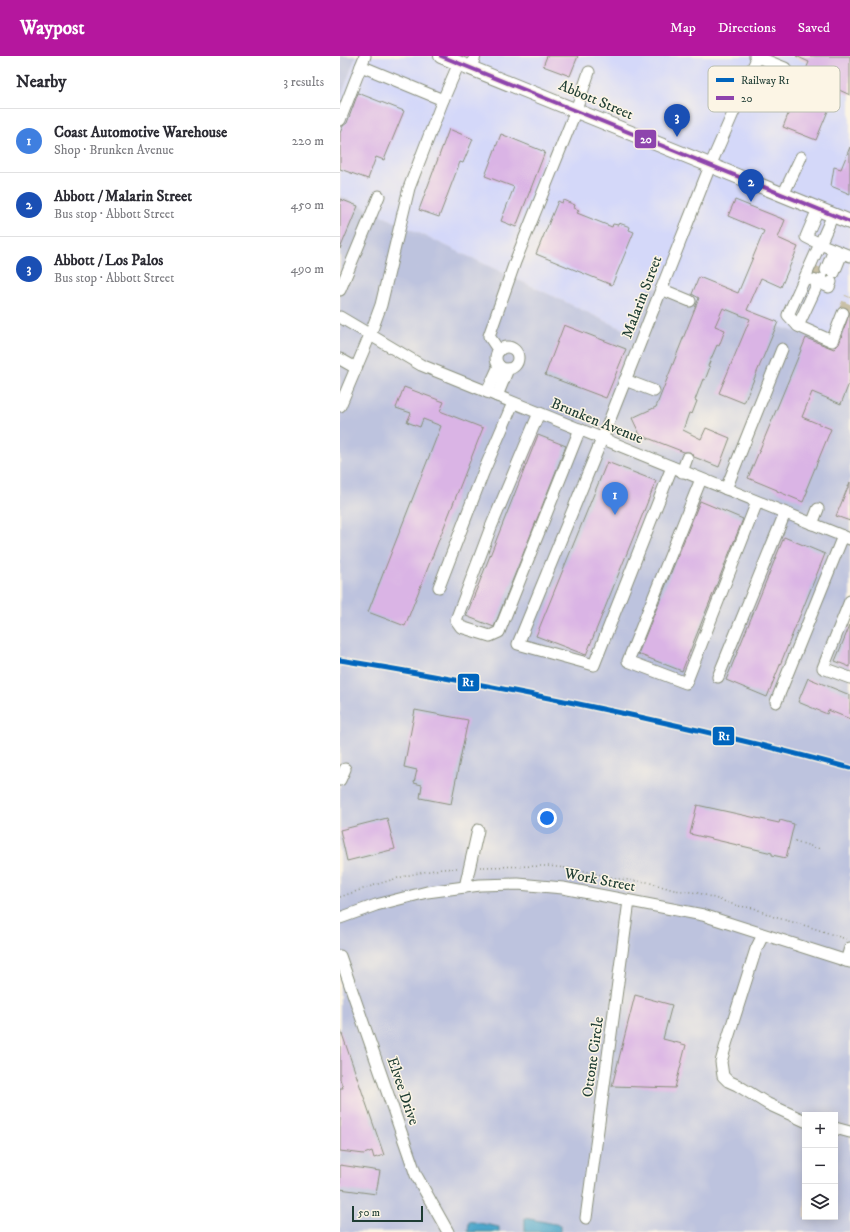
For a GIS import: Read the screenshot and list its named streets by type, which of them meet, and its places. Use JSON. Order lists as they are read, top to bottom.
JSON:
{
  "streets": {
    "main road": ["Abbott Street"],
    "street": [
      "Malarin Street",
      "Brunken Avenue",
      "Work Street",
      "Ottone Circle",
      "Elvee Drive"
    ]
  },
  "crossings": [
    ["Abbott Street", "Malarin Street"],
    ["Malarin Street", "Brunken Avenue"],
    ["Work Street", "Ottone Circle"]
  ],
  "lines": ["transit line 20", "rail line R1"],
  "legend": ["Railway R1", "20"],
  "scale_bar": "50 m",
  "page": {
    "header": "Waypost",
    "nav": ["Map", "Directions", "Saved"],
    "heading": ["Nearby", "3 results"],
    "pins": ["3", "2", "1"],
    "list": [
      {
        "mark": "1",
        "name": "Coast Automotive Warehouse",
        "note": "Shop · Brunken Avenue",
        "value": "220 m"
      },
      {
        "mark": "2",
        "name": "Abbott / Malarin Street",
        "note": "Bus stop · Abbott Street",
        "value": "450 m"
      },
      {
        "mark": "3",
        "name": "Abbott / Los Palos",
        "note": "Bus stop · Abbott Street",
        "value": "490 m"
      }
    ],
    "map_buttons": ["+", "−"],
    "scale": "50 m"
  }
}
